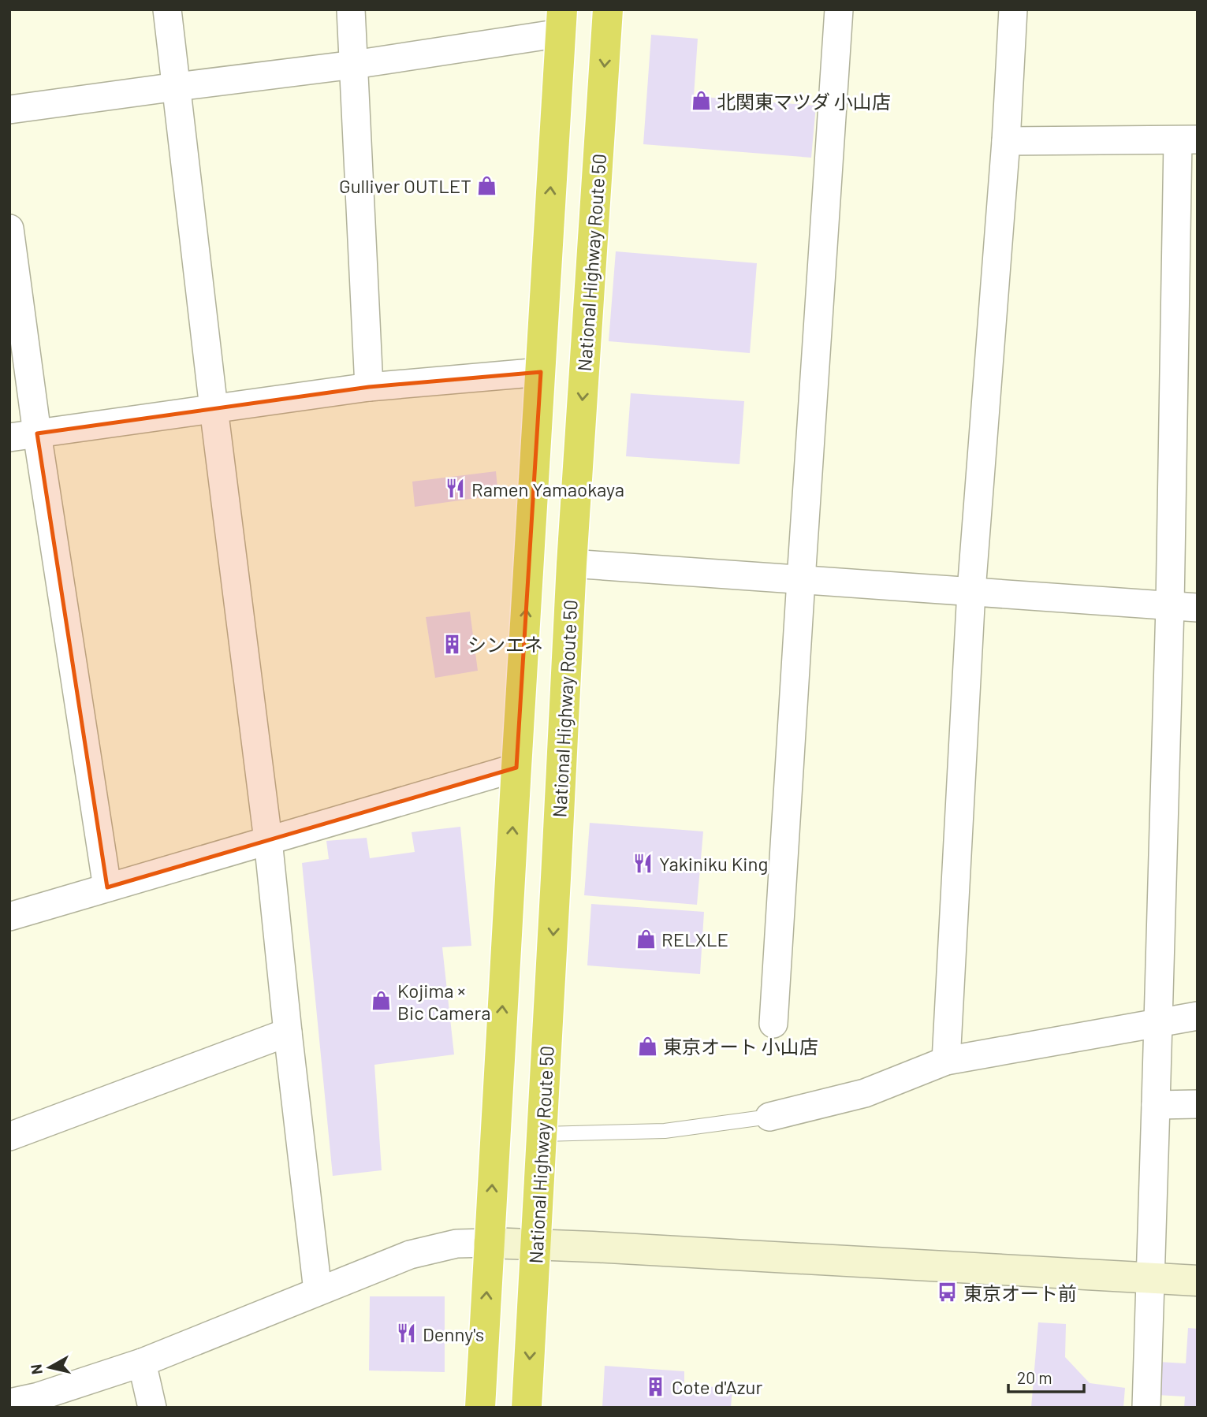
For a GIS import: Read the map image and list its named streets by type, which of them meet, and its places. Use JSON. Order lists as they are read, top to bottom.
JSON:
{
  "streets": {
    "highway": ["National Highway Route 50"]
  },
  "places": {
    "shop": [
      "北関東マツダ 小山店",
      "Gulliver OUTLET",
      "RELXLE",
      "Kojima × Bic Camera",
      "東京オート 小山店"
    ],
    "restaurant": ["Ramen Yamaokaya", "Yakiniku King", "Denny's"],
    "building": ["シンエネ", "Cote d'Azur"],
    "bus stop": ["東京オート前"]
  },
  "scale_bar": "20 m",
  "north": "left"
}
